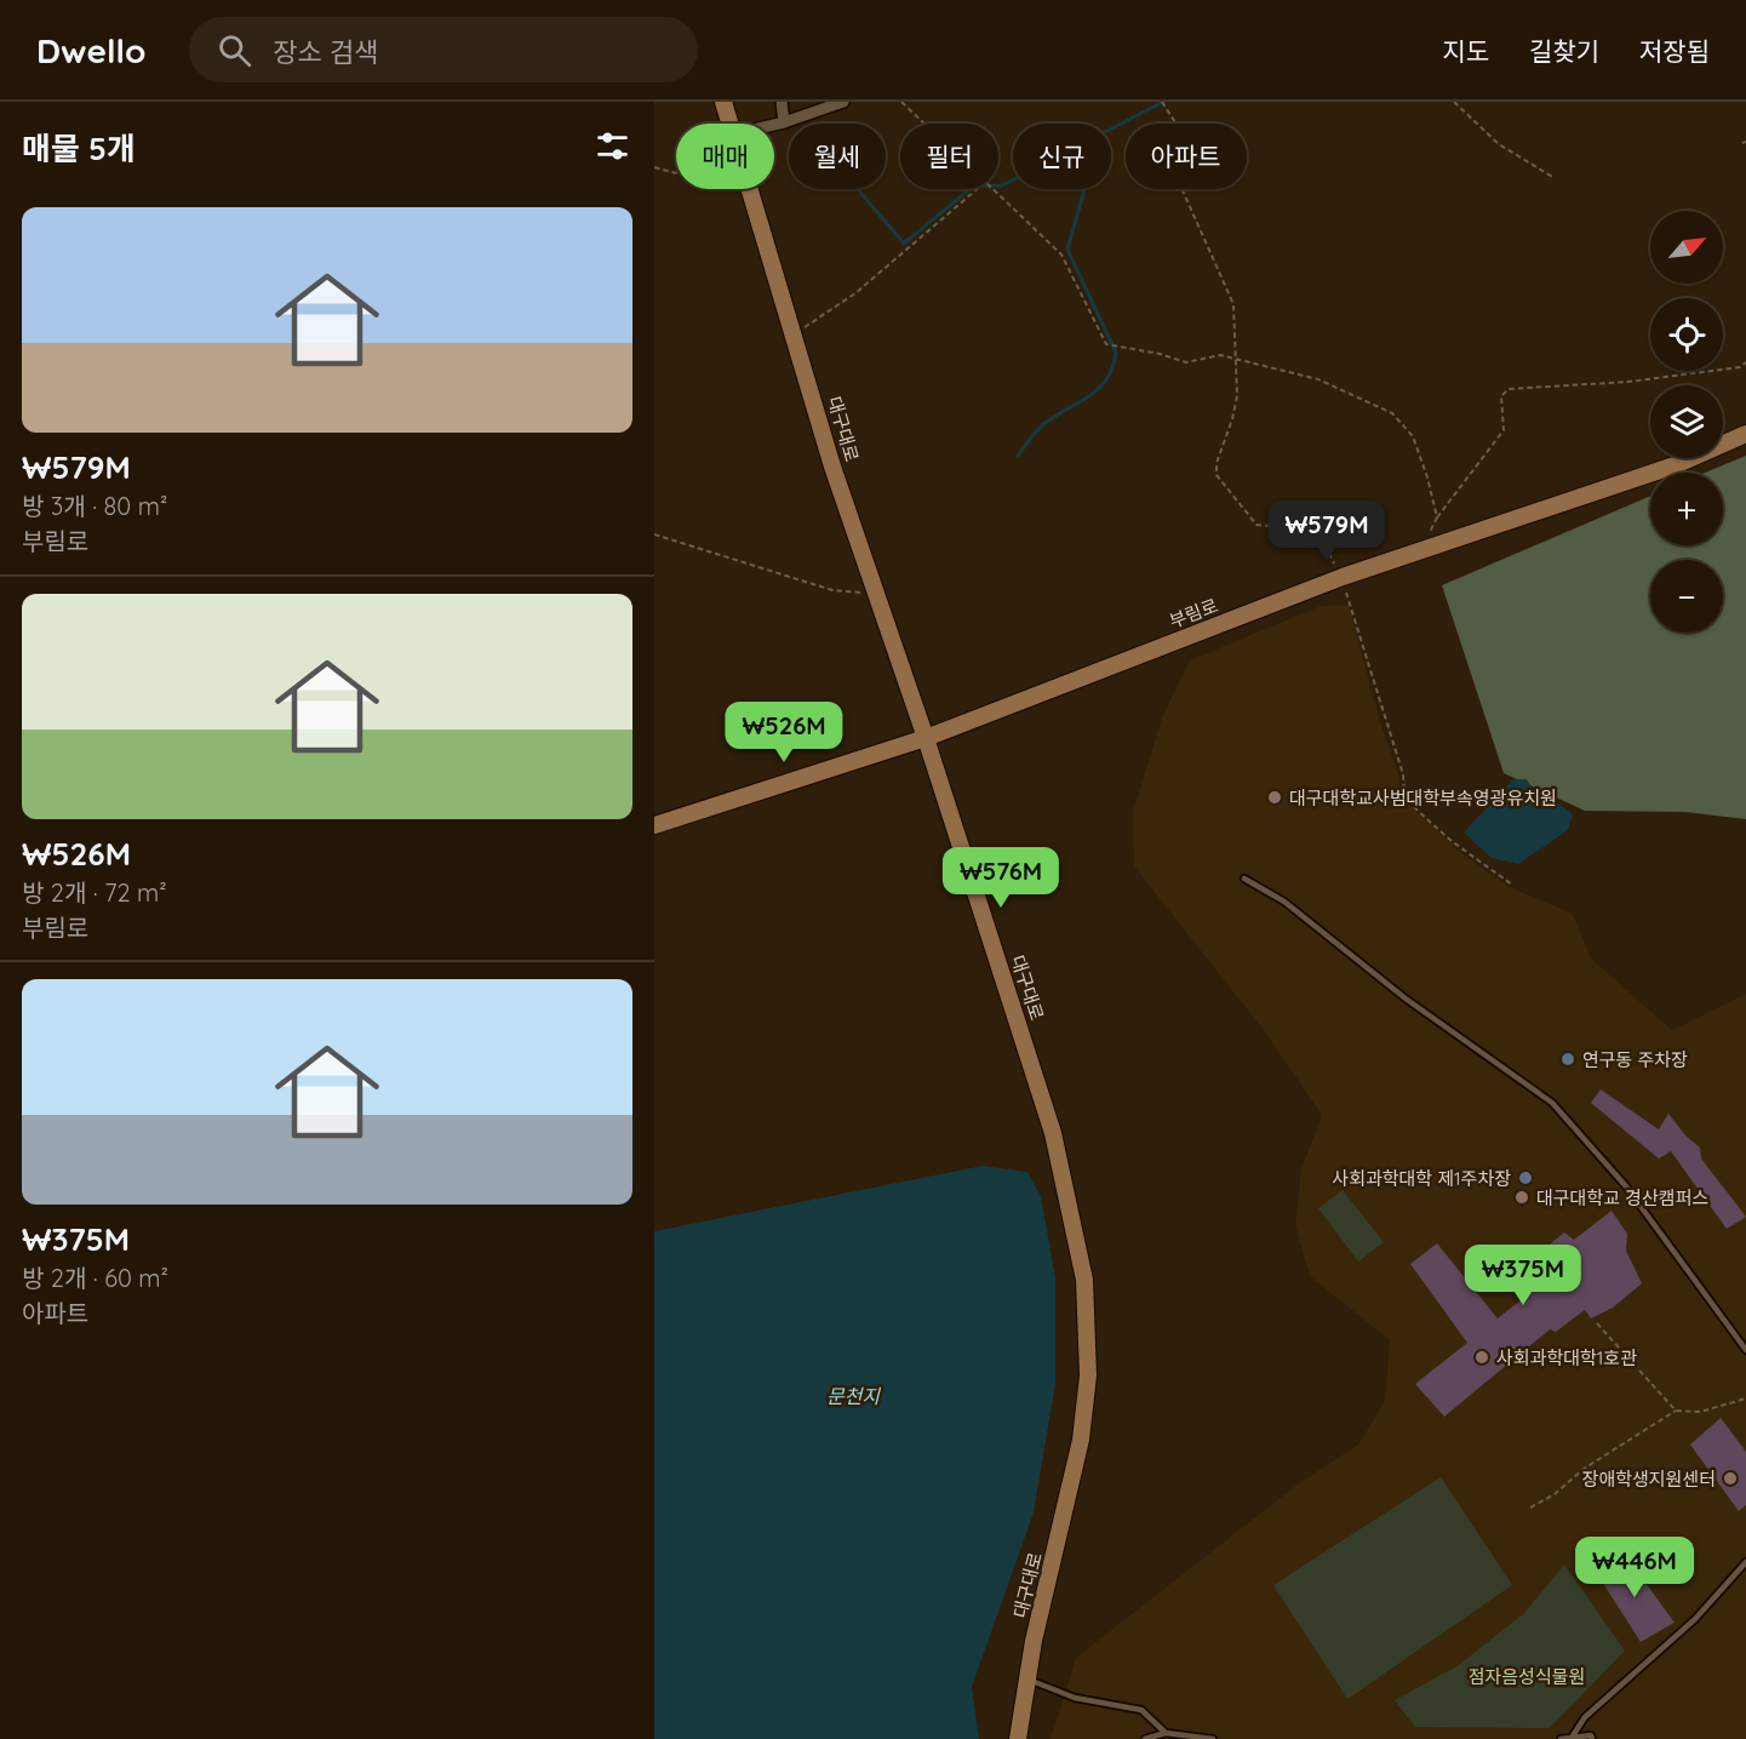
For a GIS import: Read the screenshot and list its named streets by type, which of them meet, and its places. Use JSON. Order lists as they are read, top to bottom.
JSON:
{
  "streets": {
    "street": ["대구대로", "부림로"]
  },
  "crossings": [
    ["대구대로", "부림로"]
  ],
  "water": ["문천지"],
  "parks": ["점자음성식물원"],
  "places": [
    "대구대학교사범대학부속영광유치원",
    "연구동 주차장",
    "사회과학대학 제1주차장",
    "대구대학교 경산캠퍼스",
    "사회과학대학1호관",
    "장애학생지원센터"
  ],
  "north": "top right",
  "page": {
    "header": "Dwello",
    "search": "장소 검색",
    "nav": ["지도", "길찾기", "저장됨"],
    "heading": "매물 5개",
    "chip": [
      "매매",
      "월세",
      "필터",
      "신규",
      "아파트"
    ],
    "list": [
      {
        "name": "₩579M",
        "note": "방 3개 · 80 m² · 부림로"
      },
      {
        "name": "₩526M",
        "note": "방 2개 · 72 m² · 부림로"
      },
      {
        "name": "₩375M",
        "note": "방 2개 · 60 m² · 아파트"
      }
    ],
    "map_buttons": ["+", "−"],
    "price": [
      "₩579M",
      "₩526M",
      "₩576M",
      "₩375M",
      "₩446M"
    ]
  }
}
